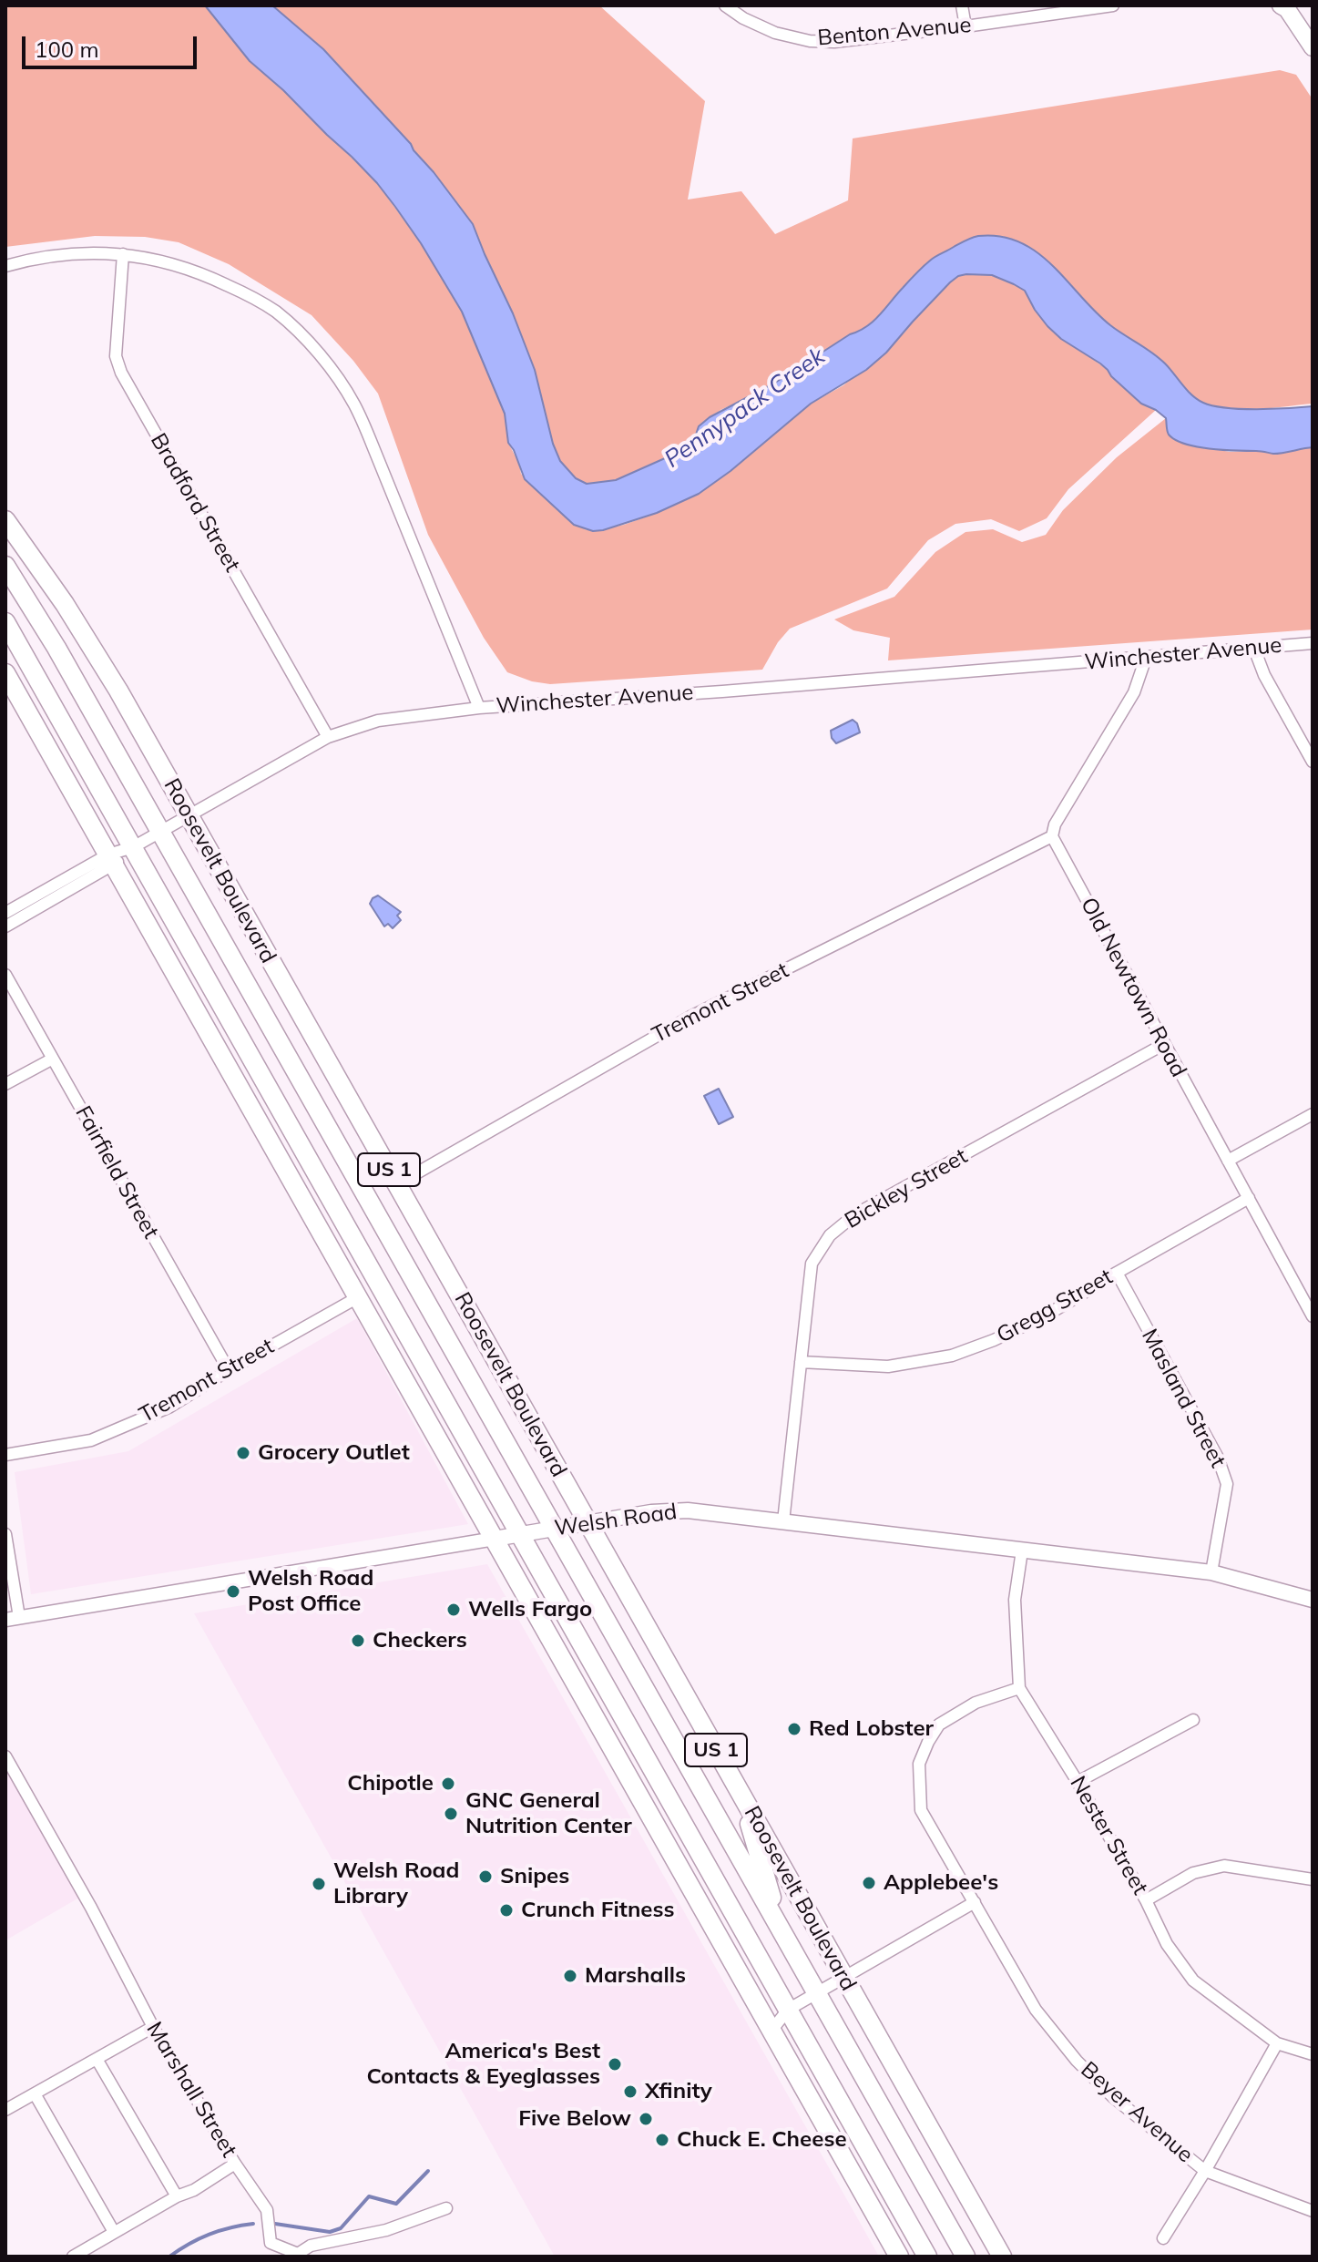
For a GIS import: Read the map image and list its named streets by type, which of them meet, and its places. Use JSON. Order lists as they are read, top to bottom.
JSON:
{
  "streets": {
    "highway": ["Roosevelt Boulevard", "US 1"],
    "main road": ["Welsh Road"],
    "street": [
      "Benton Avenue",
      "Bradford Street",
      "Winchester Avenue",
      "Old Newtown Road",
      "Tremont Street",
      "Fairfield Street",
      "Bickley Street",
      "Gregg Street",
      "Masland Street",
      "Nester Street",
      "Marshall Street",
      "Beyer Avenue"
    ]
  },
  "crossings": [
    ["Bradford Street", "Winchester Avenue"],
    ["Roosevelt Boulevard", "Tremont Street"],
    ["Roosevelt Boulevard", "Welsh Road"],
    ["Old Newtown Road", "Tremont Street"],
    ["Old Newtown Road", "Bickley Street"],
    ["Old Newtown Road", "Gregg Street"],
    ["Tremont Street", "Fairfield Street"],
    ["US 1", "Welsh Road"],
    ["Bickley Street", "Gregg Street"],
    ["Bickley Street", "Welsh Road"],
    ["Gregg Street", "Masland Street"],
    ["Masland Street", "Welsh Road"],
    ["Welsh Road", "Nester Street"],
    ["Nester Street", "Beyer Avenue"]
  ],
  "water": ["Pennypack Creek"],
  "places": [
    "Grocery Outlet",
    "Welsh Road Post Office",
    "Wells Fargo",
    "Checkers",
    "Red Lobster",
    "Chipotle",
    "GNC General Nutrition Center",
    "Snipes",
    "Applebee's",
    "Welsh Road Library",
    "Crunch Fitness",
    "Marshalls",
    "America's Best Contacts & Eyeglasses",
    "Xfinity",
    "Five Below",
    "Chuck E. Cheese"
  ],
  "scale_bar": "100 m"
}
